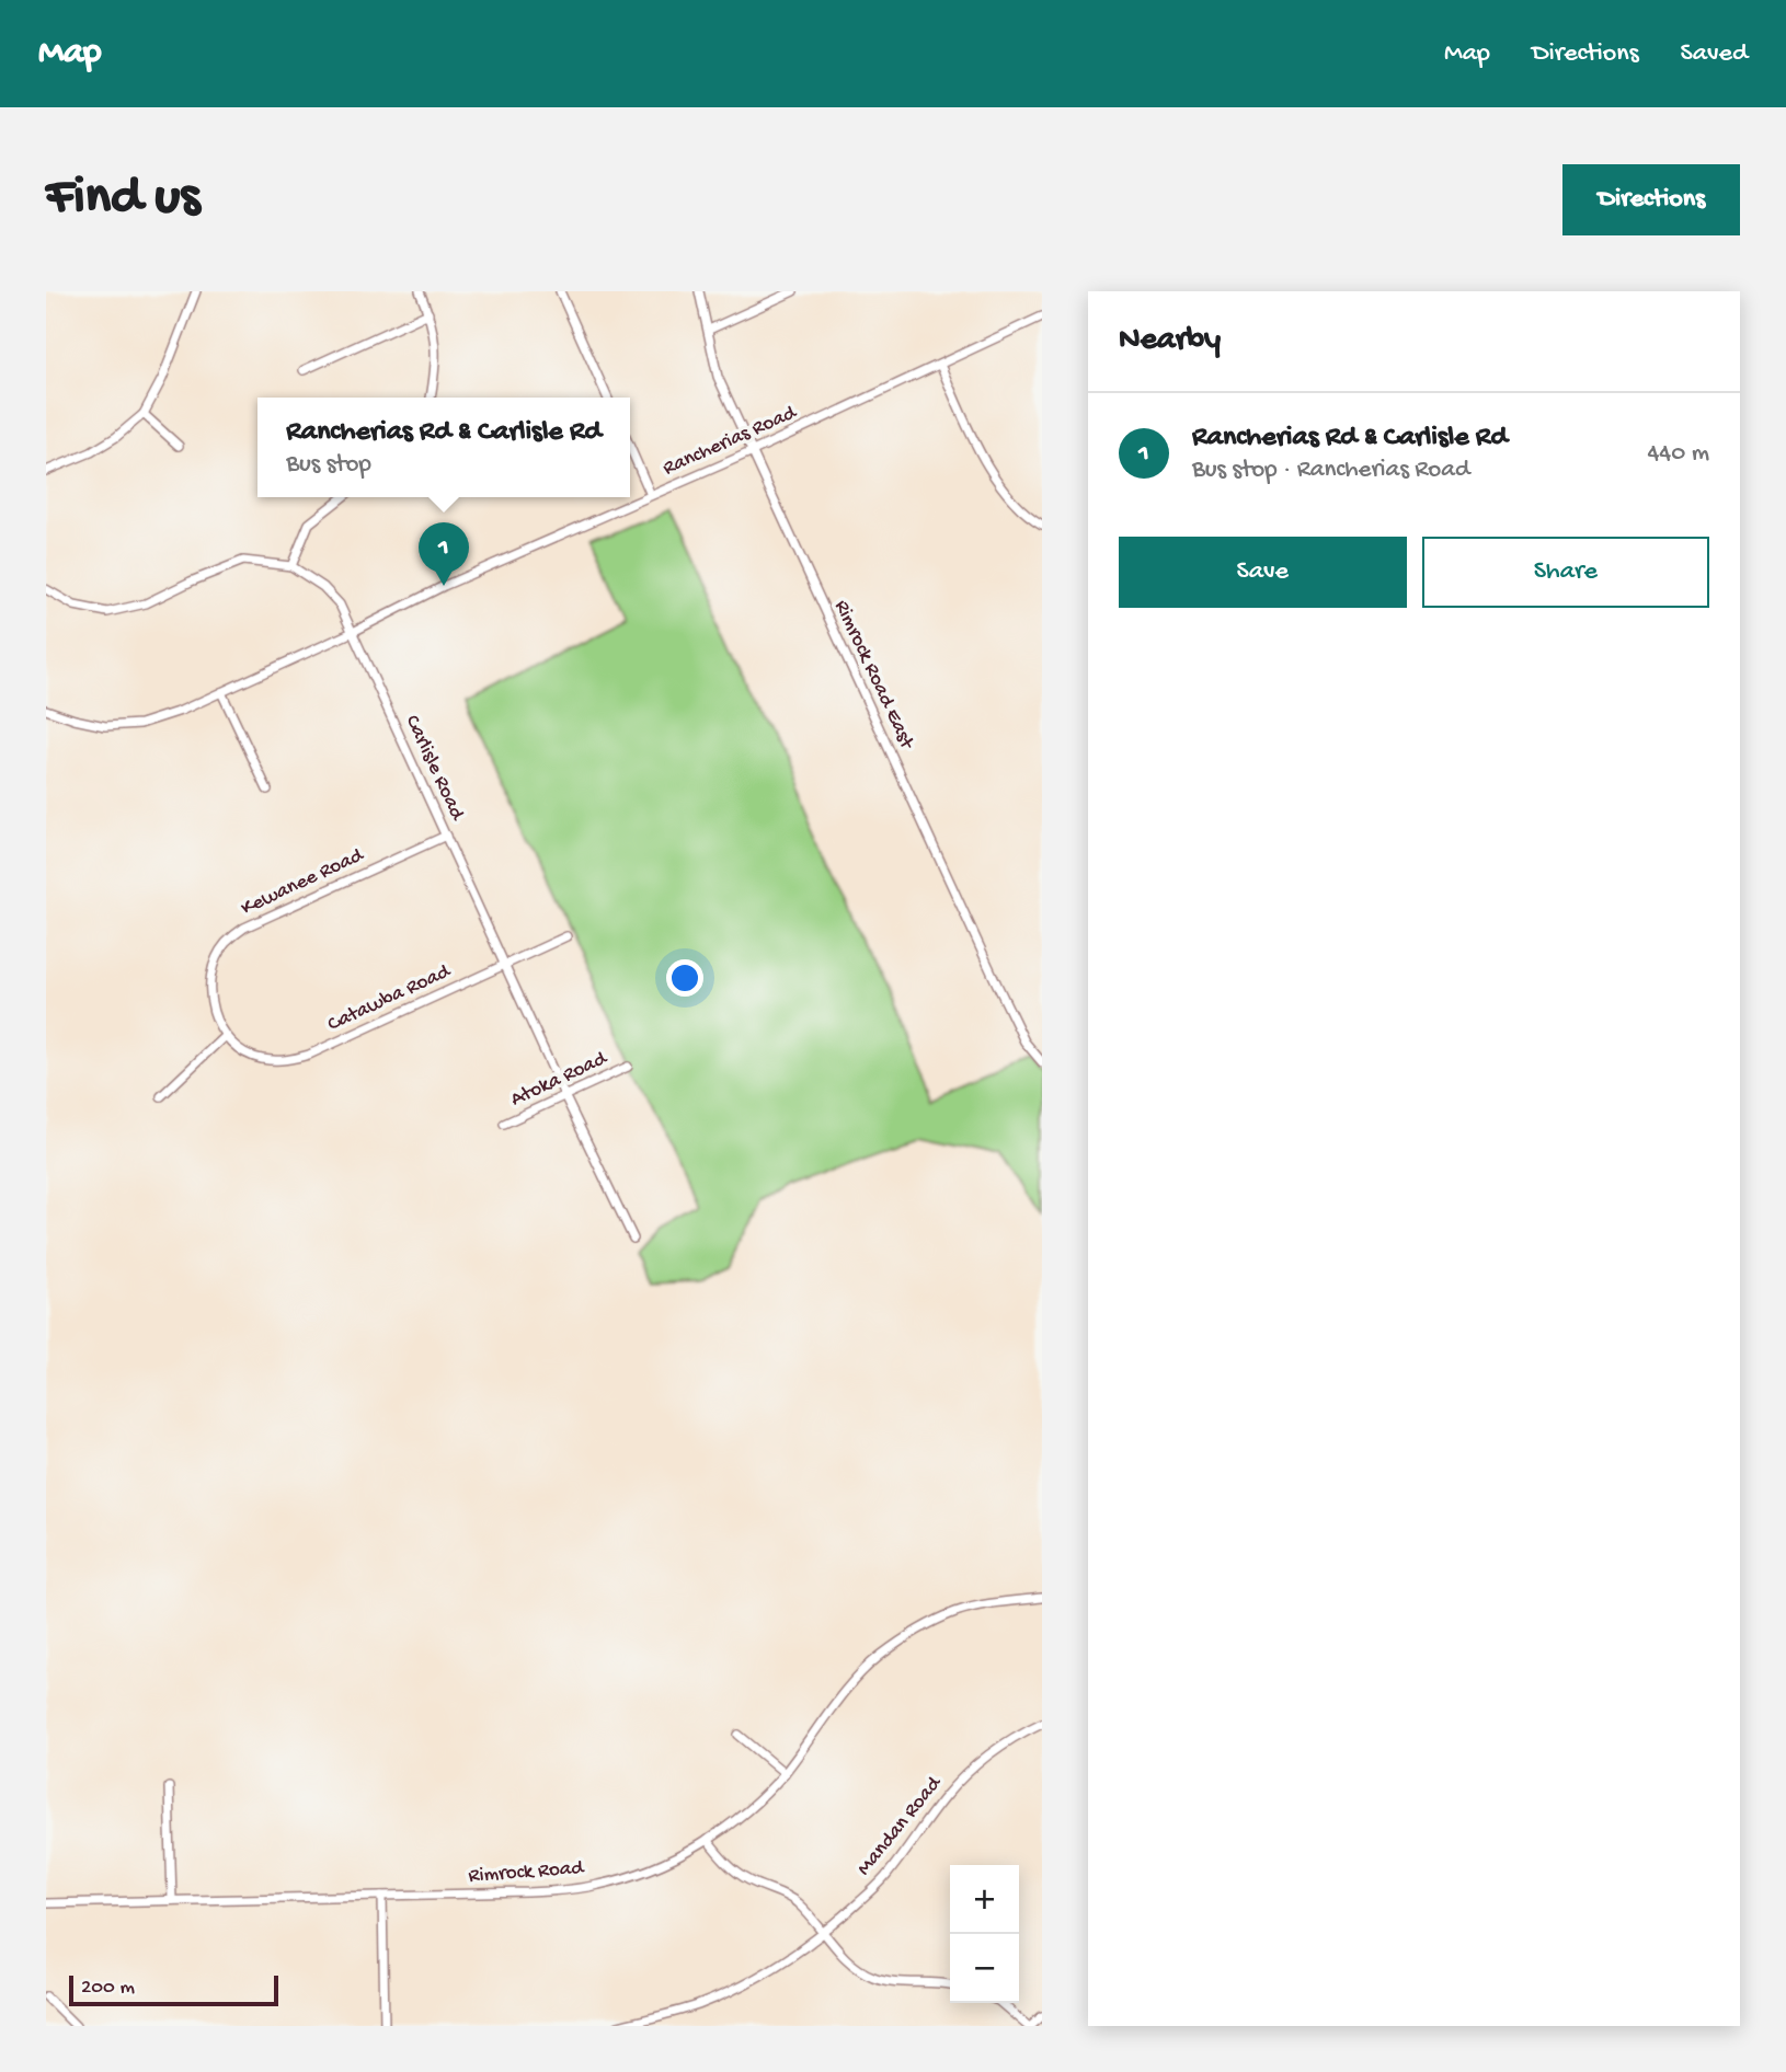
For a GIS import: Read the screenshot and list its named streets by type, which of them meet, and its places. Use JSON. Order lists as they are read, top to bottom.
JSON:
{
  "streets": {
    "street": [
      "Rancherias Road",
      "Rimrock Road East",
      "Carlisle Road",
      "Kewanee Road",
      "Catawba Road",
      "Atoka Road",
      "Mandan Road",
      "Rimrock Road"
    ]
  },
  "crossings": [
    ["Rancherias Road", "Rimrock Road East"],
    ["Rancherias Road", "Carlisle Road"],
    ["Carlisle Road", "Kewanee Road"],
    ["Carlisle Road", "Catawba Road"],
    ["Carlisle Road", "Atoka Road"],
    ["Kewanee Road", "Catawba Road"]
  ],
  "scale_bar": "200 m",
  "page": {
    "header": "Map",
    "nav": ["Map", "Directions", "Saved"],
    "buttons": [
      "Directions",
      ["Save", "Share"]
    ],
    "title": "Find us",
    "heading": "Nearby",
    "list": [
      {
        "mark": "1",
        "name": "Rancherias Rd & Carlisle Rd",
        "note": "Bus stop · Rancherias Road",
        "value": "440 m"
      }
    ],
    "popup": ["Rancherias Rd & Carlisle Rd", "Bus stop"],
    "pins": "1",
    "map_buttons": ["+", "−"],
    "scale": "200 m"
  }
}
